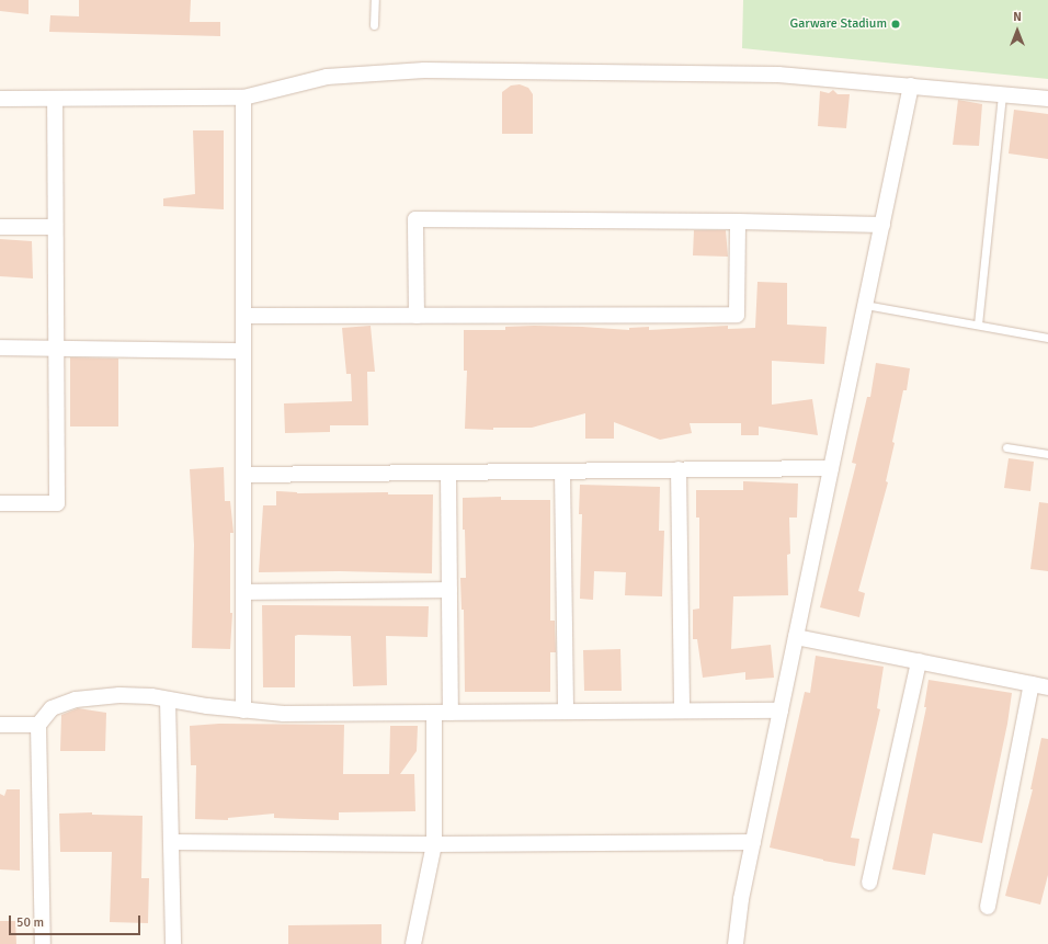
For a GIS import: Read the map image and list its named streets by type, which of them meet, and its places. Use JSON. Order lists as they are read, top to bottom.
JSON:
{
  "places": ["Garware Stadium"],
  "scale_bar": "50 m",
  "north": "top"
}
